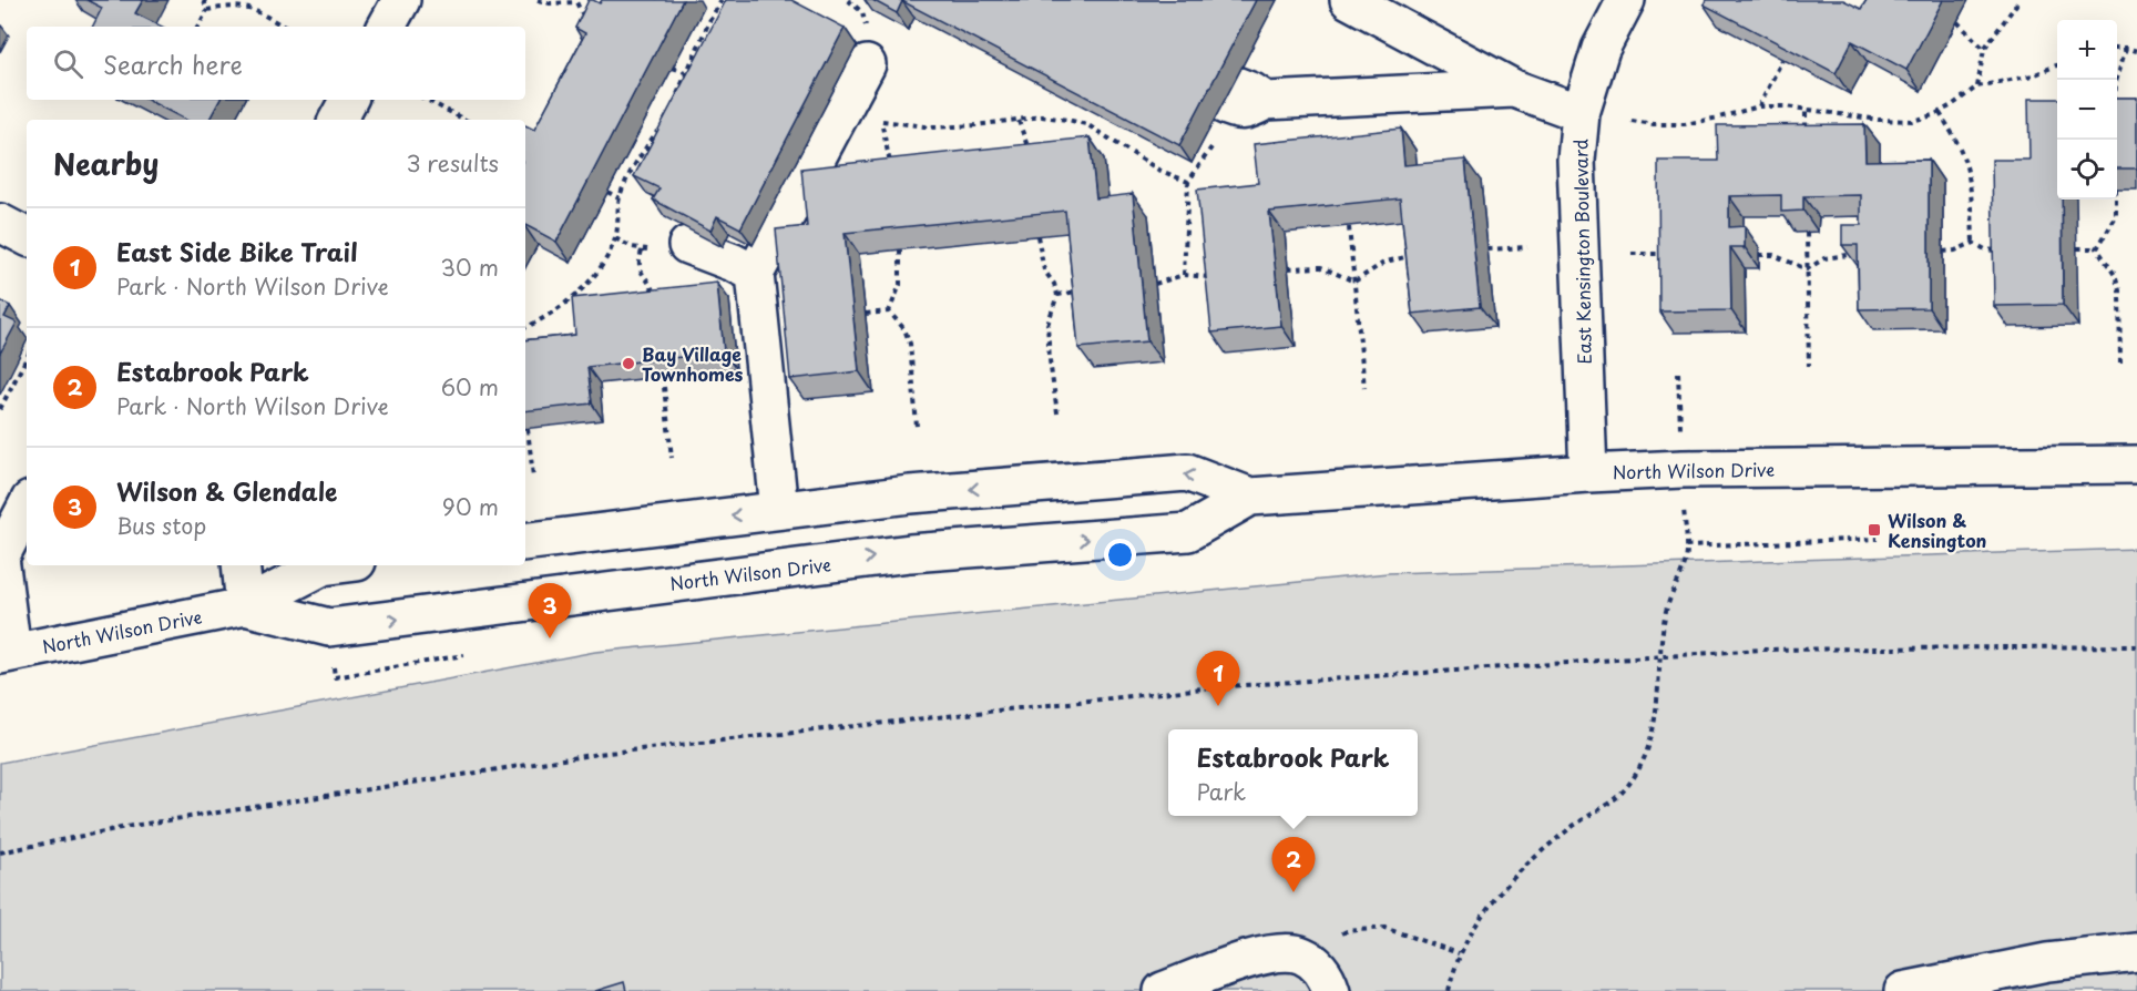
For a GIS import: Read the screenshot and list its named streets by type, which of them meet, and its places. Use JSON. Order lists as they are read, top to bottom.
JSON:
{
  "streets": {
    "street": ["East Kensington Boulevard", "North Wilson Drive"]
  },
  "crossings": [
    ["East Kensington Boulevard", "North Wilson Drive"]
  ],
  "places": {
    "other": ["Bay Village Townhomes"],
    "transit": ["Wilson & Kensington"]
  },
  "page": {
    "map_buttons": ["+", "−"],
    "search": "Search here",
    "heading": ["Nearby", "3 results"],
    "list": [
      {
        "mark": "1",
        "name": "East Side Bike Trail",
        "note": "Park · North Wilson Drive",
        "value": "30 m"
      },
      {
        "mark": "2",
        "name": "Estabrook Park",
        "note": "Park · North Wilson Drive",
        "value": "60 m"
      },
      {
        "mark": "3",
        "name": "Wilson & Glendale",
        "note": "Bus stop",
        "value": "90 m"
      }
    ],
    "pins": ["3", "1", "2"],
    "popup": ["Estabrook Park", "Park"]
  }
}
